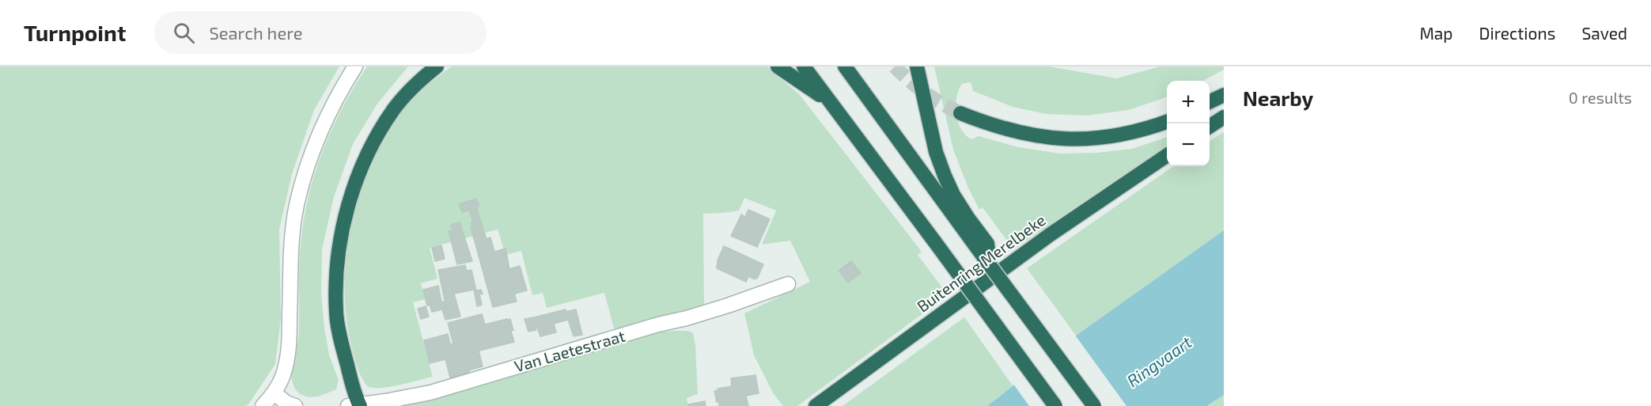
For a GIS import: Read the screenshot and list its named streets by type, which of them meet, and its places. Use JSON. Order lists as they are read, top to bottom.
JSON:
{
  "streets": {
    "highway": ["Buitenring Merelbeke"],
    "street": ["Van Laetestraat"]
  },
  "water": ["Ringvaart"],
  "page": {
    "header": "Turnpoint",
    "search": "Search here",
    "nav": ["Map", "Directions", "Saved"],
    "heading": ["Nearby", "0 results"],
    "map_buttons": ["+", "−"]
  }
}
